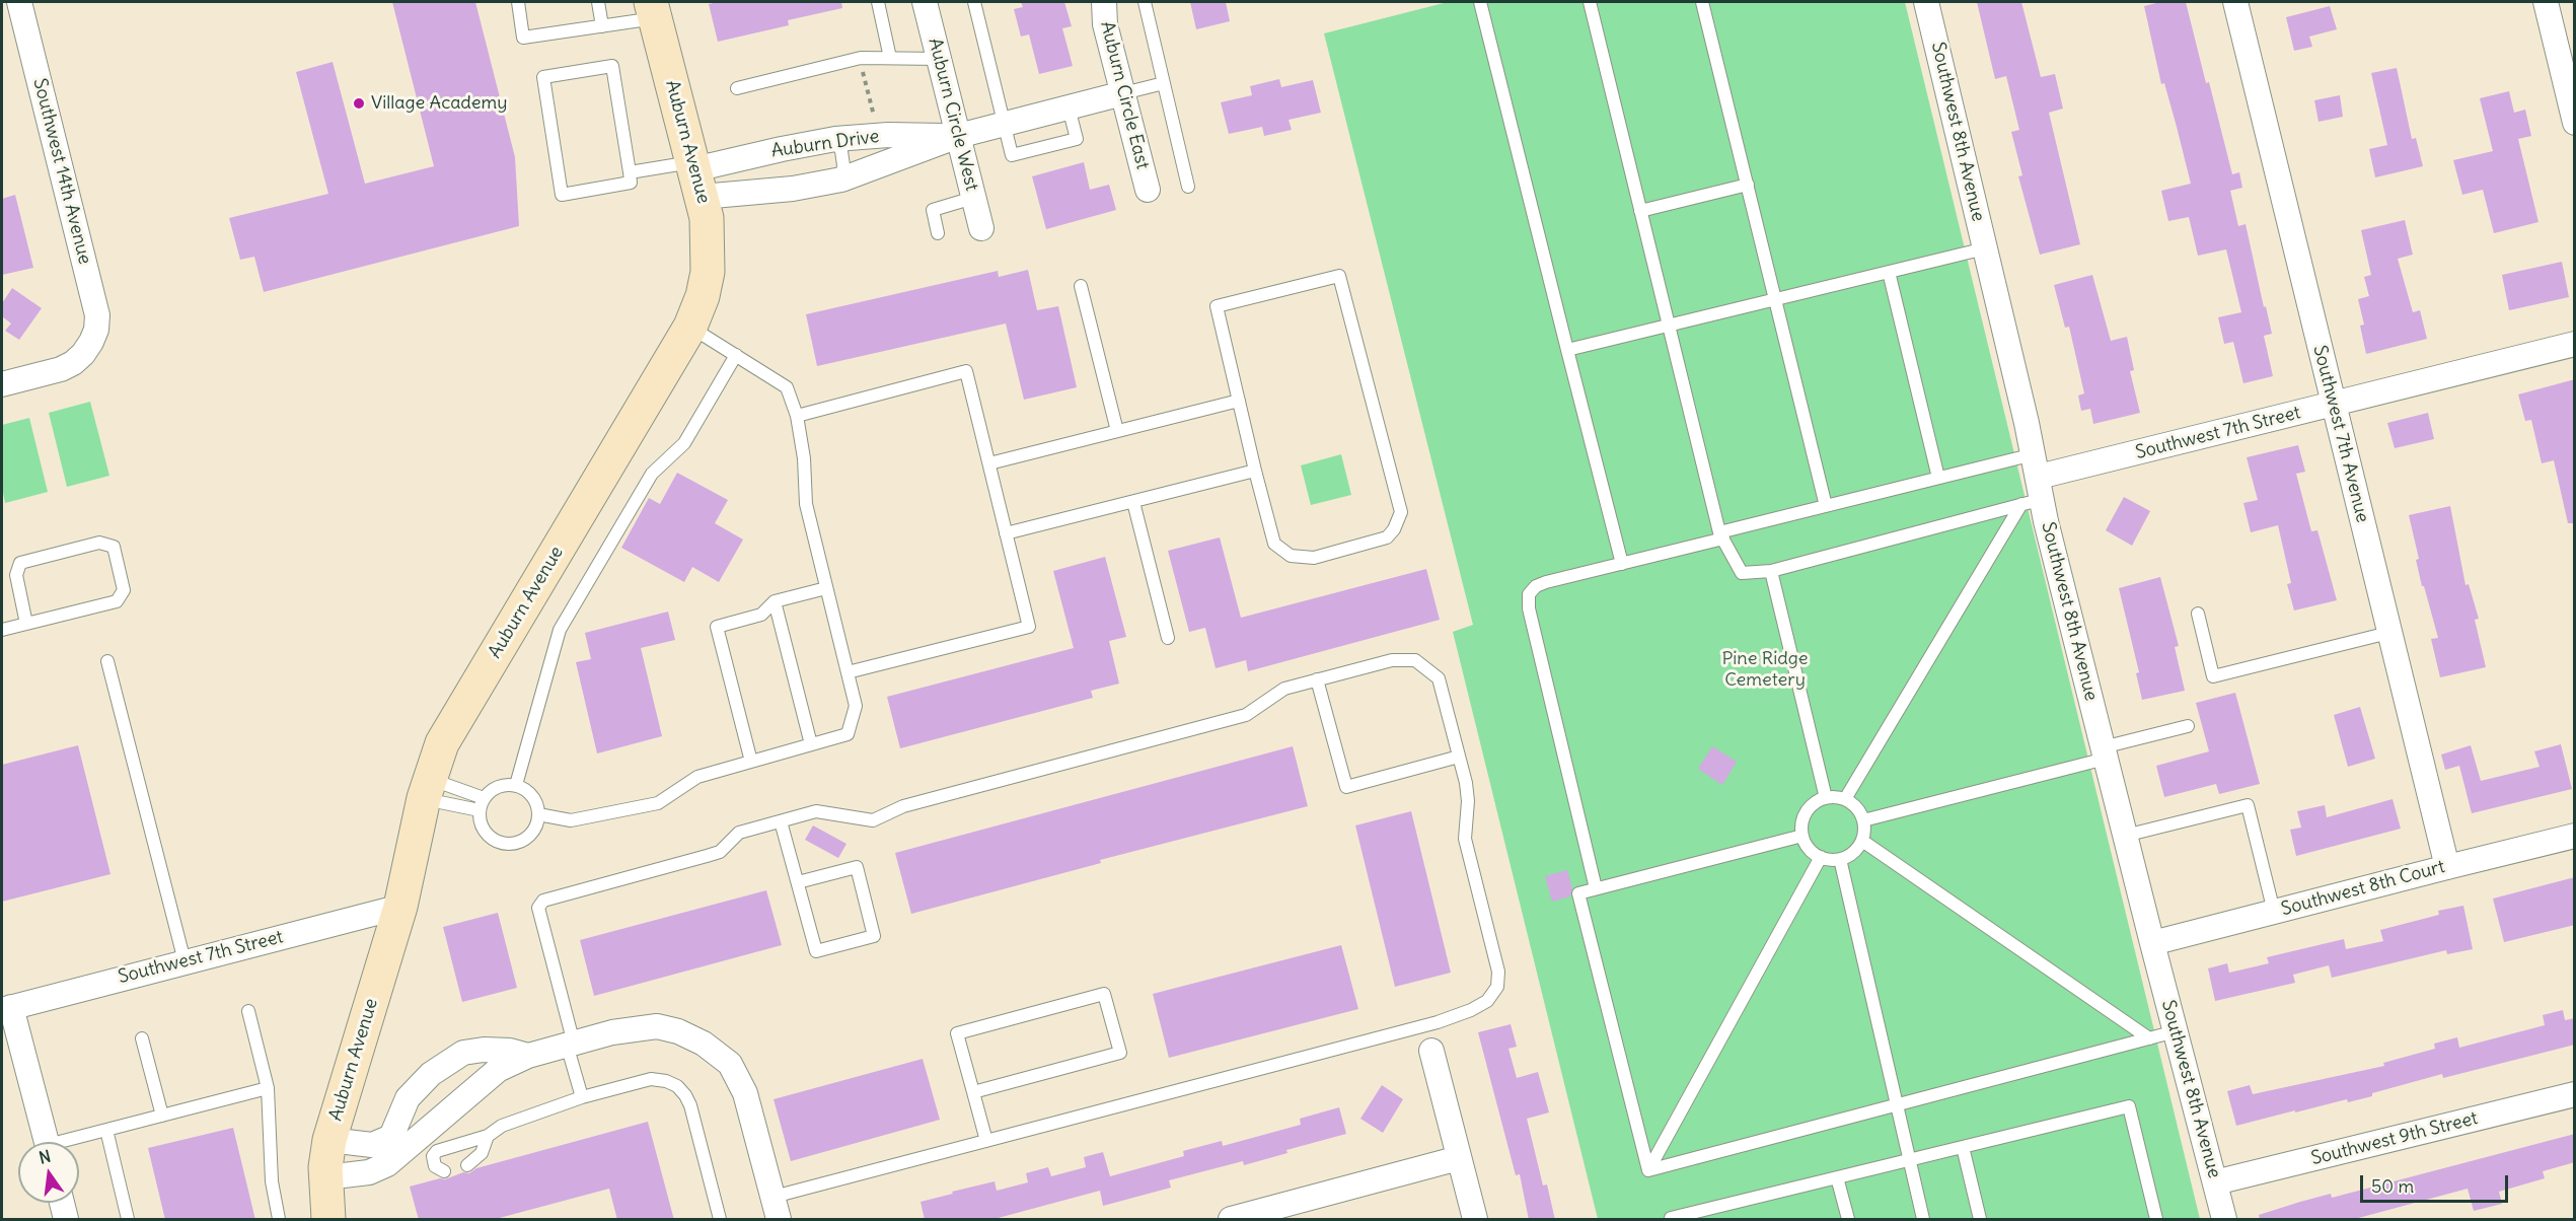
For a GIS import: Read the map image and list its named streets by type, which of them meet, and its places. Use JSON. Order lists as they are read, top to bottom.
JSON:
{
  "streets": {
    "street": [
      "Auburn Circle East",
      "Auburn Circle West",
      "Southwest 8th Avenue",
      "Auburn Avenue",
      "Auburn Drive",
      "Southwest 14th Avenue",
      "Southwest 7th Street",
      "Southwest 7th Avenue",
      "Southwest 8th Court",
      "Southwest 9th Street"
    ]
  },
  "crossings": [
    ["Auburn Circle East", "Auburn Drive"],
    ["Auburn Circle West", "Auburn Drive"],
    ["Southwest 8th Avenue", "Southwest 7th Street"],
    ["Southwest 8th Avenue", "Southwest 8th Court"],
    ["Southwest 8th Avenue", "Southwest 9th Street"],
    ["Auburn Avenue", "Auburn Drive"],
    ["Auburn Avenue", "Southwest 7th Street"],
    ["Southwest 7th Street", "Southwest 7th Avenue"],
    ["Southwest 7th Avenue", "Southwest 8th Court"]
  ],
  "parks": ["Pine Ridge Cemetery"],
  "places": ["Village Academy"],
  "scale_bar": "50 m",
  "north": "top"
}
